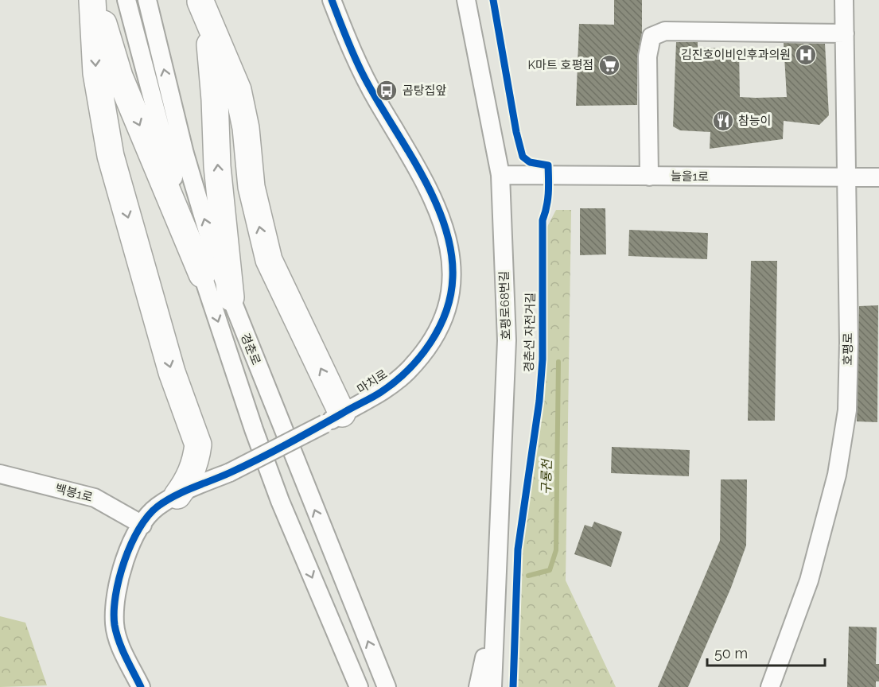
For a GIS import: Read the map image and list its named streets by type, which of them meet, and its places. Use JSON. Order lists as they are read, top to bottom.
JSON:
{
  "streets": {
    "street": [
      "늘을1로",
      "호평로68번길",
      "경춘로",
      "호평로",
      "마치로",
      "백봉1로"
    ],
    "cycle path": ["경춘선 자전거길"]
  },
  "crossings": [
    ["늘을1로", "호평로68번길"],
    ["늘을1로", "호평로"],
    ["마치로", "백봉1로"]
  ],
  "water": ["구룡천"],
  "places": {
    "hospital": ["김진호이비인후과의원"],
    "supermarket": ["K마트 호평점"],
    "bus stop": ["곰탕집앞"],
    "restaurant": ["참능이"]
  },
  "scale_bar": "50 m"
}
